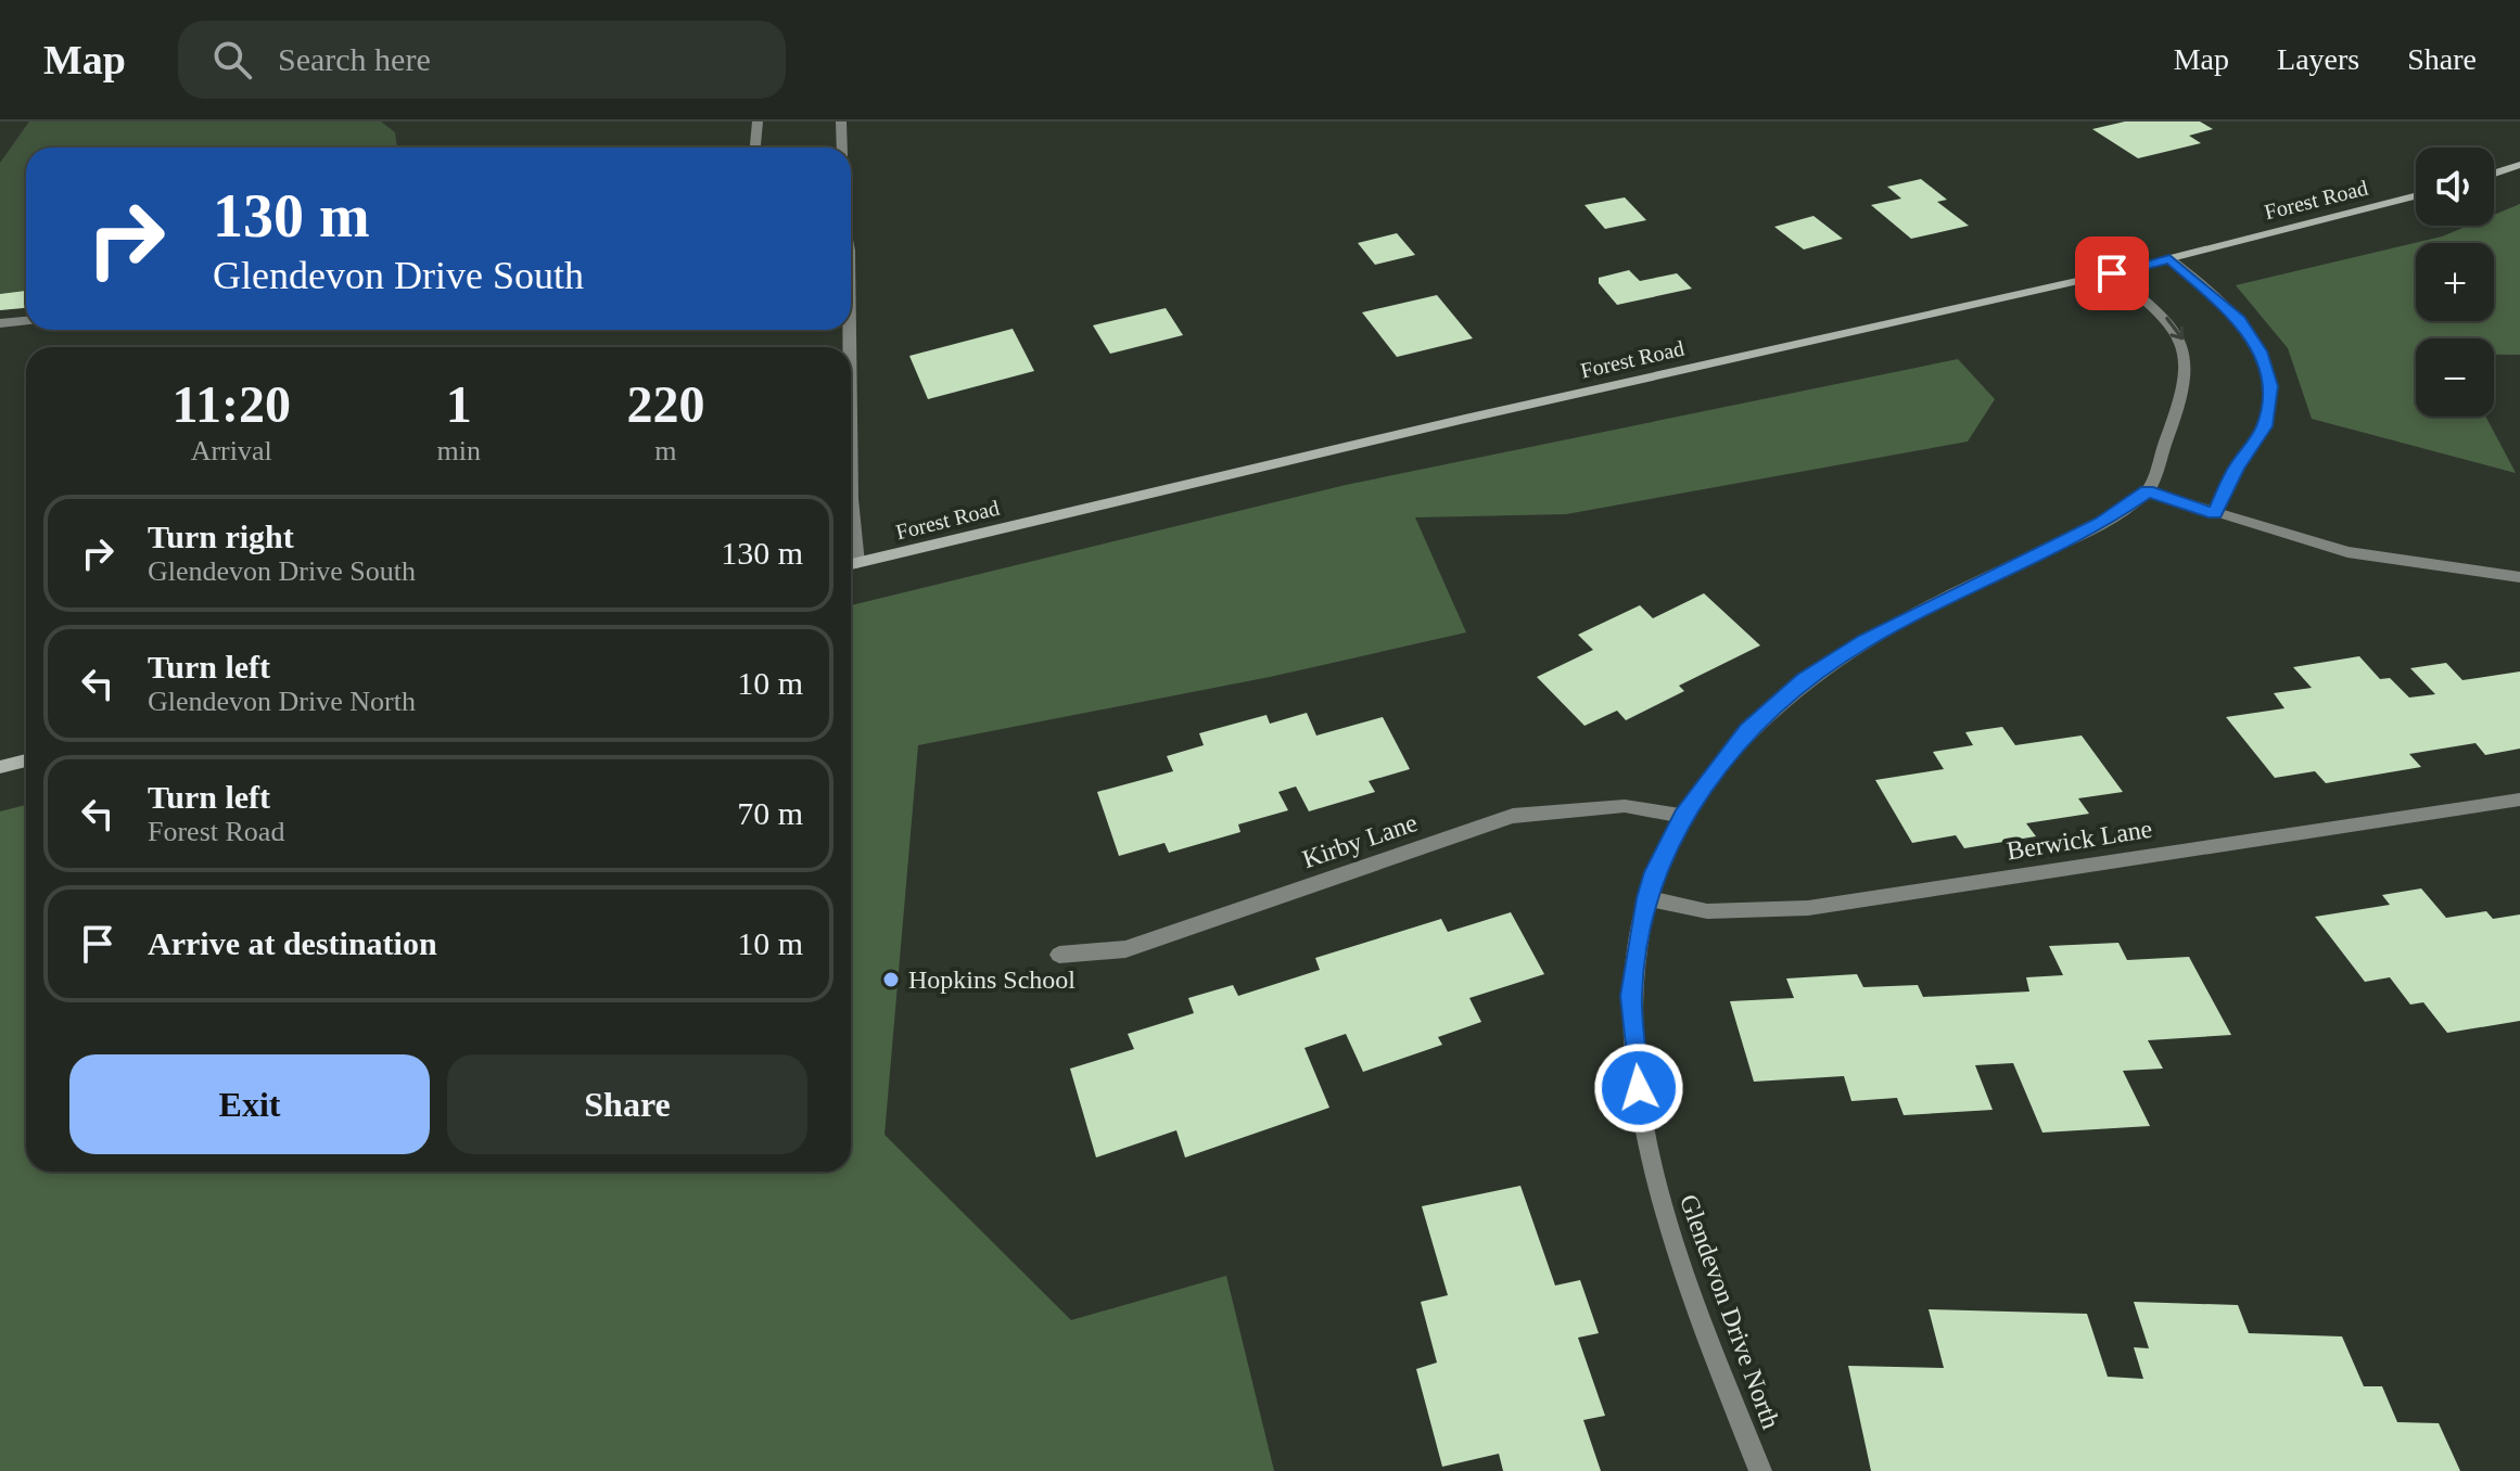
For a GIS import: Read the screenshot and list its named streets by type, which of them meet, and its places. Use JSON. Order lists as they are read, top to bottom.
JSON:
{
  "streets": {
    "main road": ["Forest Road"],
    "street": ["Berwick Lane", "Kirby Lane", "Glendevon Drive North"]
  },
  "crossings": [
    ["Berwick Lane", "Glendevon Drive North"],
    ["Kirby Lane", "Glendevon Drive North"]
  ],
  "places": ["Hopkins School"],
  "page": {
    "header": "Map",
    "search": "Search here",
    "nav": ["Map", "Layers", "Share"],
    "map_buttons": ["+", "−"],
    "turn": ["130 m", "Glendevon Drive South"],
    "eta": [
      "11:20",
      "Arrival",
      "1",
      "min",
      "220",
      "m"
    ],
    "list": [
      {
        "name": "Turn right",
        "note": "Glendevon Drive South",
        "value": "130 m"
      },
      {
        "name": "Turn left",
        "note": "Glendevon Drive North",
        "value": "10 m"
      },
      {
        "name": "Turn left",
        "note": "Forest Road",
        "value": "70 m"
      },
      {
        "name": "Arrive at destination",
        "value": "10 m"
      }
    ],
    "buttons": ["Exit", "Share"]
  }
}
